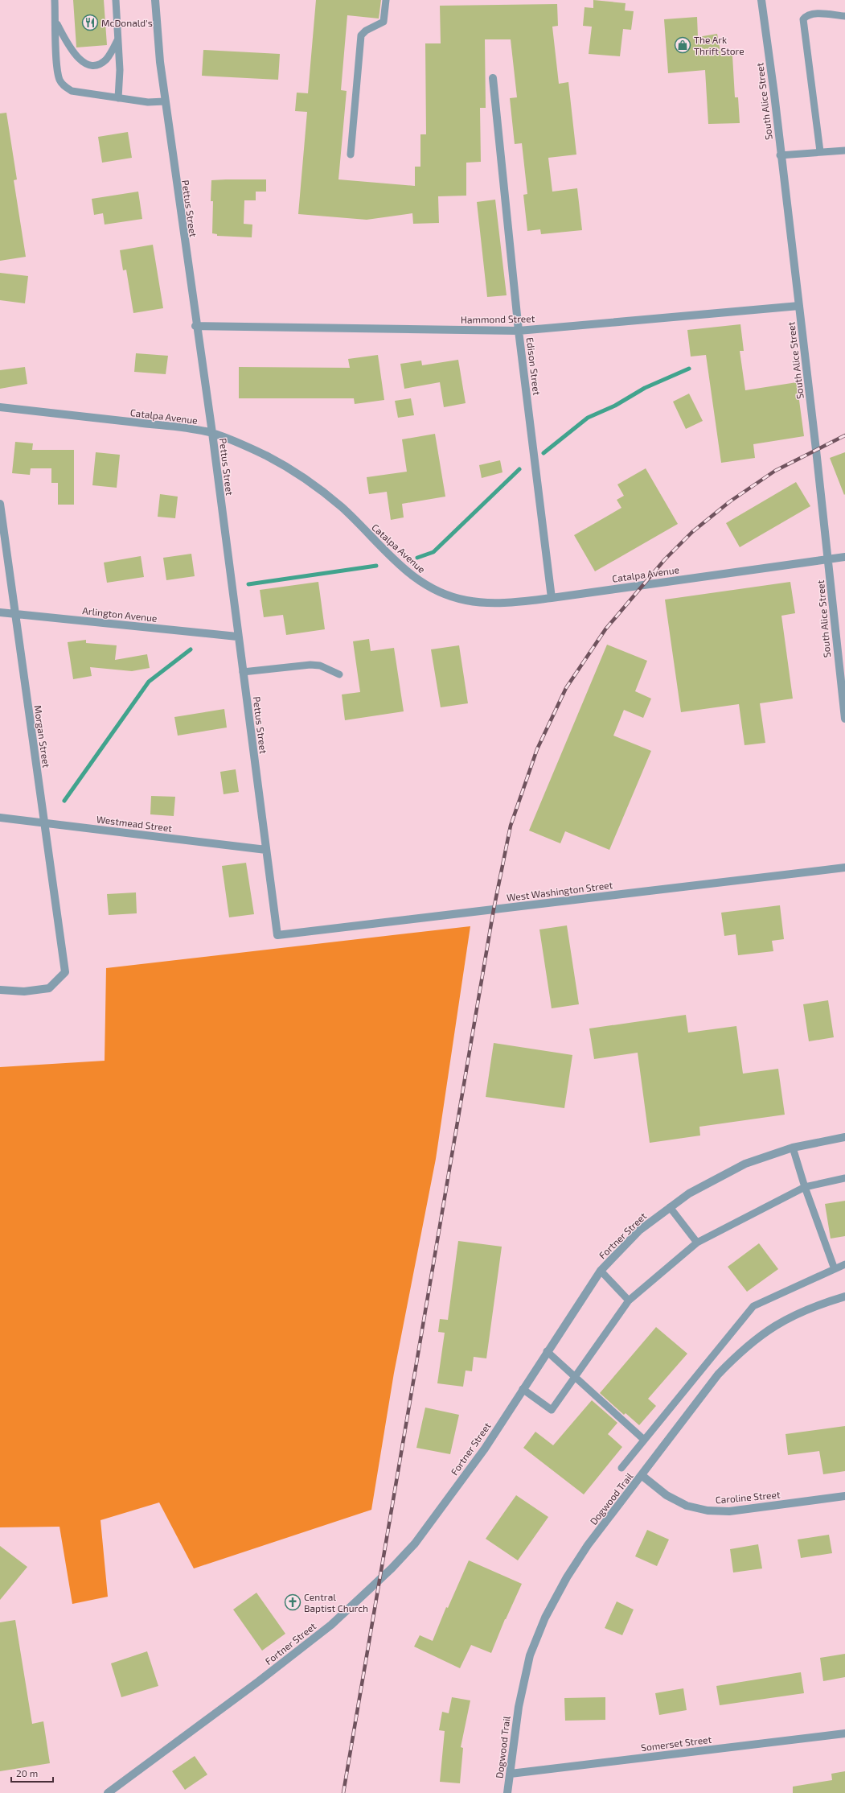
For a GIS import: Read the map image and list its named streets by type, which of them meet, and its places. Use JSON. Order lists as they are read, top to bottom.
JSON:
{
  "streets": {
    "street": [
      "South Alice Street",
      "Pettus Street",
      "Hammond Street",
      "Edison Street",
      "Catalpa Avenue",
      "Arlington Avenue",
      "Morgan Street",
      "Westmead Street",
      "West Washington Street",
      "Fortner Street",
      "Caroline Street",
      "Dogwood Trail",
      "Somerset Street"
    ]
  },
  "crossings": [
    ["South Alice Street", "Hammond Street"],
    ["South Alice Street", "Catalpa Avenue"],
    ["Pettus Street", "Hammond Street"],
    ["Pettus Street", "Catalpa Avenue"],
    ["Pettus Street", "Arlington Avenue"],
    ["Pettus Street", "Westmead Street"],
    ["Pettus Street", "West Washington Street"],
    ["Hammond Street", "Edison Street"],
    ["Edison Street", "Catalpa Avenue"],
    ["Arlington Avenue", "Morgan Street"],
    ["Morgan Street", "Westmead Street"],
    ["Caroline Street", "Dogwood Trail"],
    ["Dogwood Trail", "Somerset Street"]
  ],
  "places": {
    "restaurant": ["McDonald's"],
    "shop": ["The Ark Thrift Store"],
    "church": ["Central Baptist Church"]
  },
  "scale_bar": "20 m"
}
